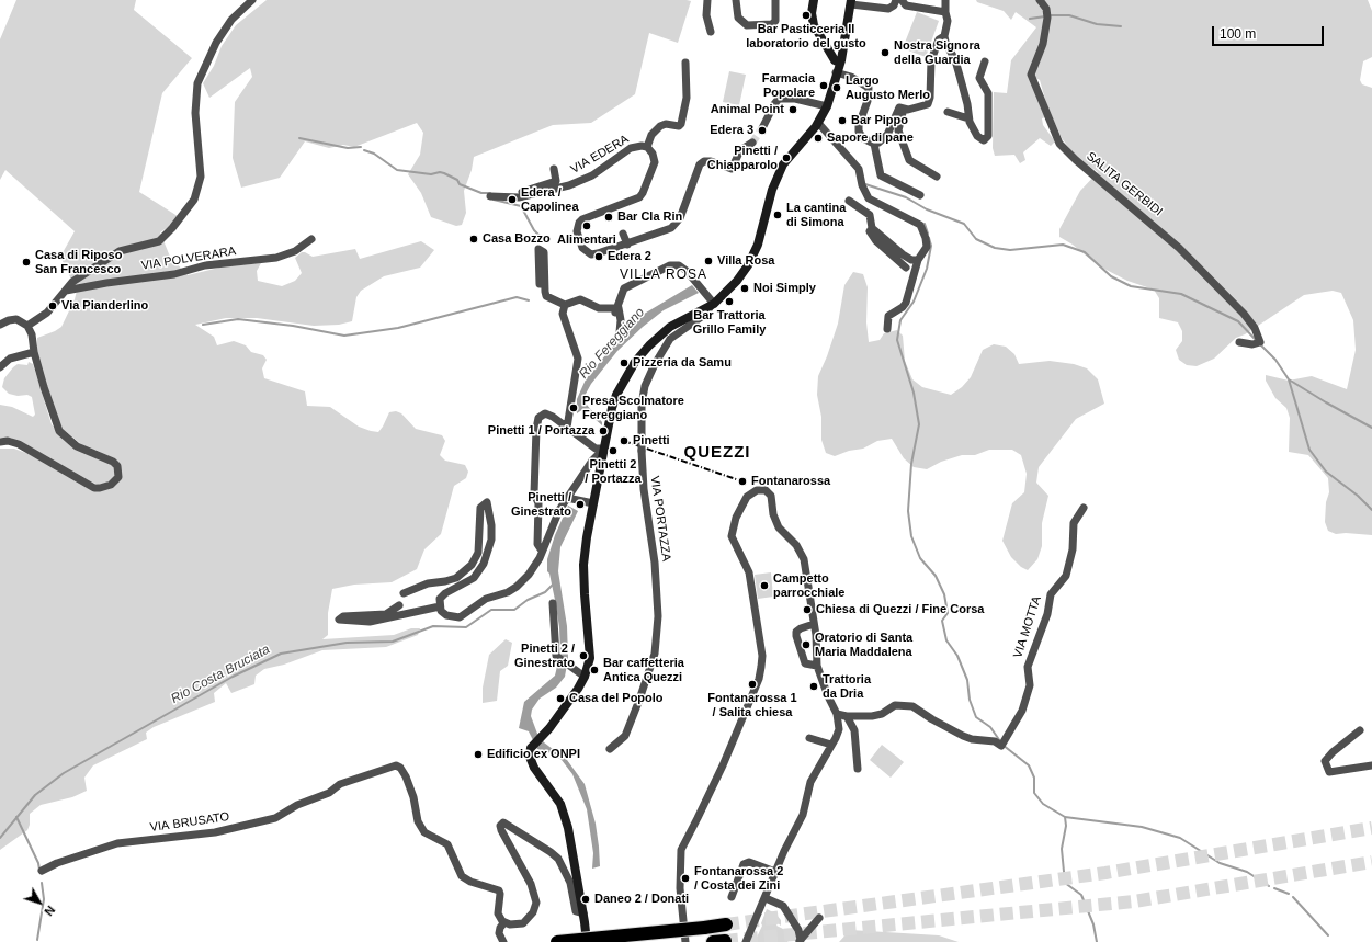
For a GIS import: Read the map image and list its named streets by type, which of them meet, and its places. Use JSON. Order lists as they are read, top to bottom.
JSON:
{
  "streets": {
    "street": [
      "VIA EDERA",
      "SALITA GERBIDI",
      "VIA POLVERARA",
      "VIA PORTAZZA",
      "VIA MOTTA",
      "VIA BRUSATO"
    ]
  },
  "districts": ["VILLA ROSA", "QUEZZI"],
  "water": ["Rio Fereggiano", "Rio Costa Bruciata"],
  "places": [
    "Bar Pasticceria Il laboratorio del gusto",
    "Nostra Signora della Guardia",
    "Farmacia Popolare",
    "Largo Augusto Merlo",
    "Animal Point",
    "Bar Pippo",
    "Edera 3",
    "Sapore di pane",
    "Pinetti / Chiapparolo",
    "Edera / Capolinea",
    "La cantina di Simona",
    "Bar Cla Rin",
    "Alimentari",
    "Casa Bozzo",
    "Edera 2",
    "Villa Rosa",
    "Casa di Riposo San Francesco",
    "Noi Simply",
    "Bar Trattoria Grillo Family",
    "Via Pianderlino",
    "Pizzeria da Samu",
    "Presa Scolmatore Fereggiano",
    "Pinetti 1 / Portazza",
    "Pinetti",
    "Pinetti 2 / Portazza",
    "Fontanarossa",
    "Pinetti / Ginestrato",
    "Campetto parrocchiale",
    "Chiesa di Quezzi / Fine Corsa",
    "Oratorio di Santa Maria Maddalena",
    "Pinetti 2 / Ginestrato",
    "Bar caffetteria Antica Quezzi",
    "Fontanarossa 1 / Salita chiesa",
    "Trattoria da Dria",
    "Casa del Popolo",
    "Edificio ex ONPI",
    "Fontanarossa 2 / Costa dei Zini",
    "Daneo 2 / Donati"
  ],
  "scale_bar": "100 m",
  "north": "bottom right"
}
